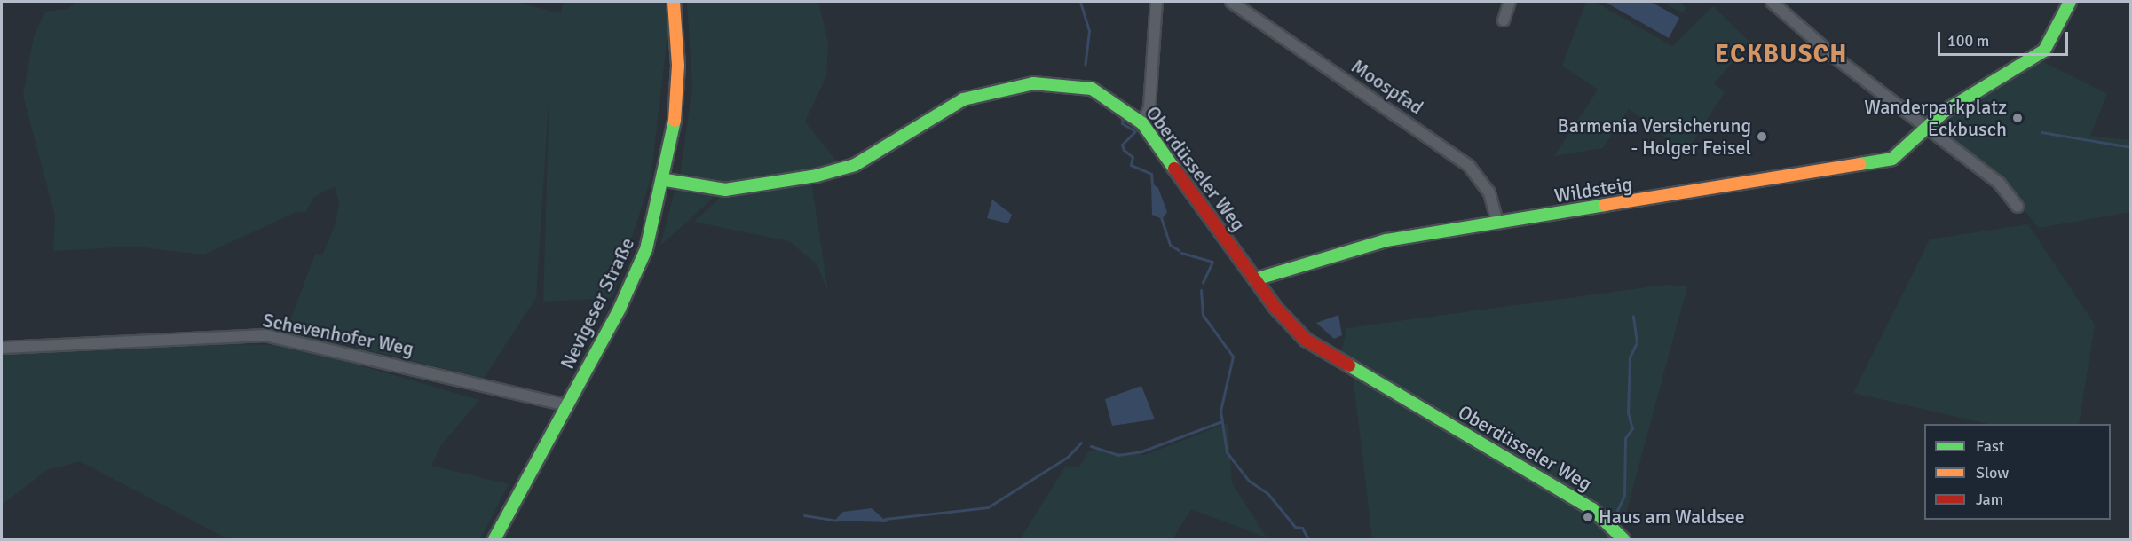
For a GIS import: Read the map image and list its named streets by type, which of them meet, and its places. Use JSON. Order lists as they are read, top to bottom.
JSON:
{
  "streets": {
    "street": [
      "Moospfad",
      "Oberdüsseler Weg",
      "Wildsteig",
      "Nevigeser Straße",
      "Schevenhofer Weg"
    ]
  },
  "crossings": [
    ["Moospfad", "Wildsteig"],
    ["Oberdüsseler Weg", "Wildsteig"],
    ["Oberdüsseler Weg", "Nevigeser Straße"],
    ["Nevigeser Straße", "Schevenhofer Weg"]
  ],
  "districts": ["ECKBUSCH"],
  "places": ["Wanderparkplatz Eckbusch", "Barmenia Versicherung - Holger Feisel", "Haus am Waldsee"],
  "legend": ["Fast", "Slow", "Jam"],
  "scale_bar": "100 m"
}
